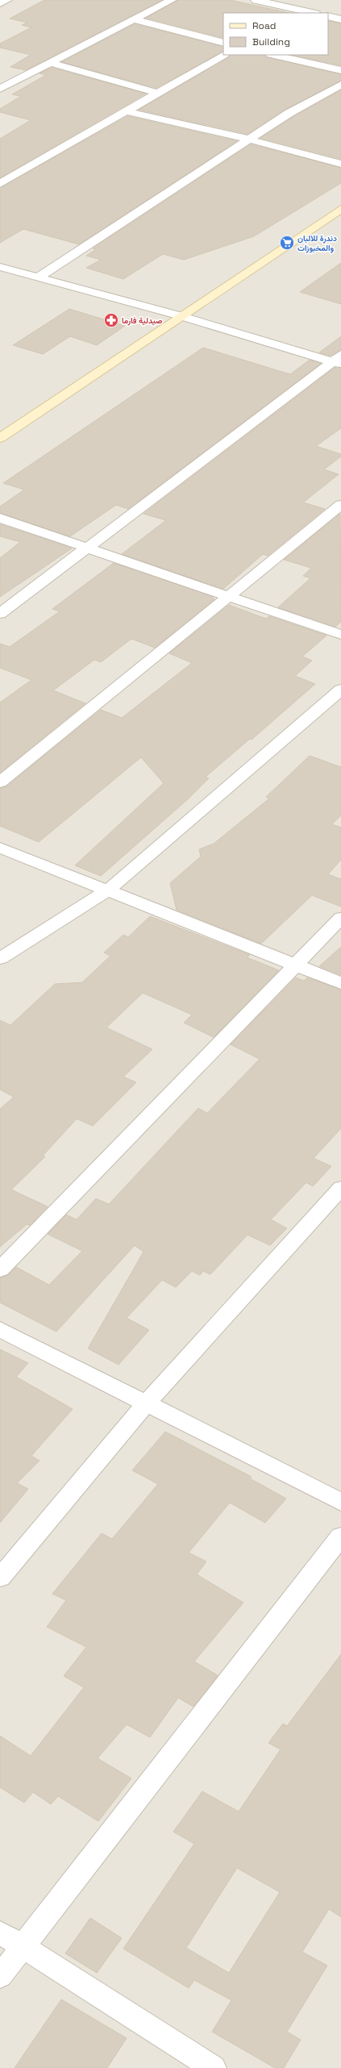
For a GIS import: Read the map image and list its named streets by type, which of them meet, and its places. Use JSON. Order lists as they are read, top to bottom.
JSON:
{
  "places": {
    "supermarket": ["دندرة للالبان والمخبوزات"],
    "pharmacy": ["صيدلية فارما"]
  },
  "legend": ["Road", "Building"]
}
